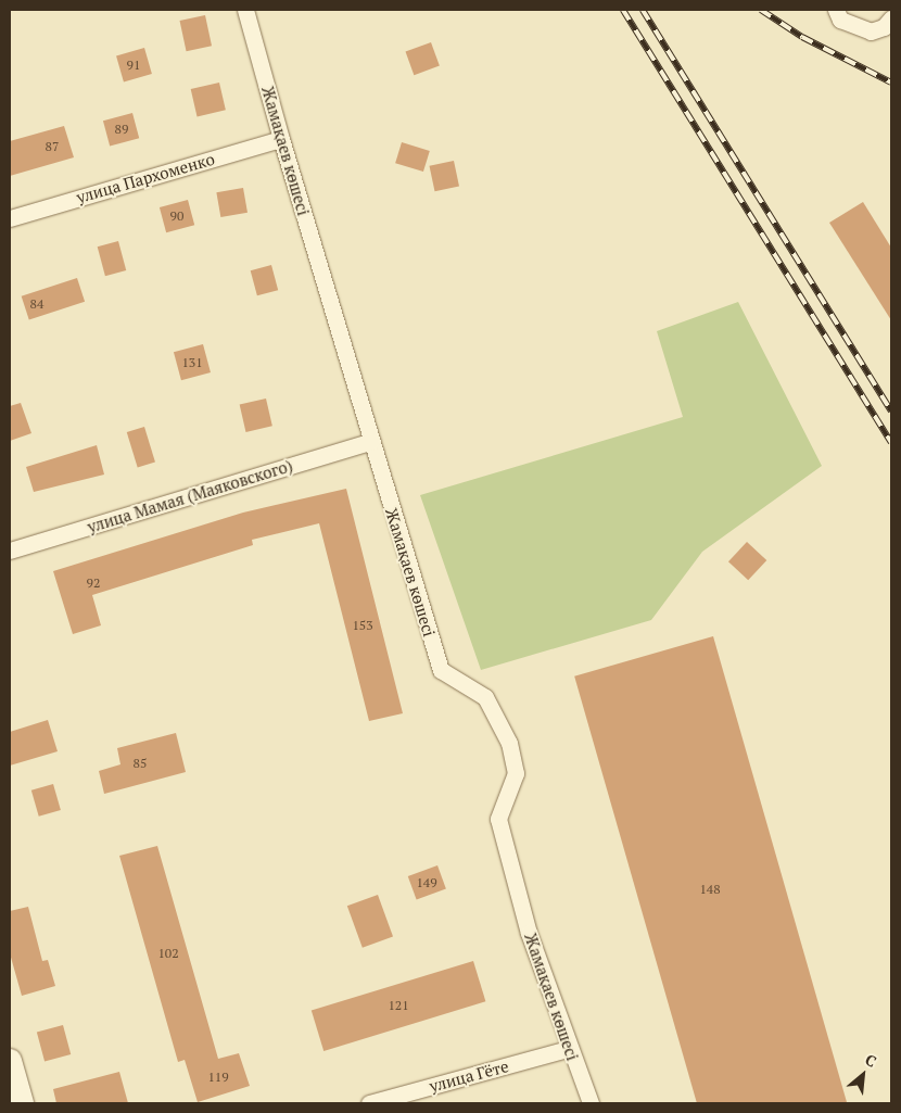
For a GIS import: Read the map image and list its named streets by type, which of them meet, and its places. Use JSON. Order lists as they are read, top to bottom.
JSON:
{
  "streets": {
    "street": [
      "Жамақаев көшесі",
      "улица Пархоменко",
      "улица Мамая (Маяковского)",
      "улица Гёте"
    ]
  },
  "crossings": [
    ["Жамақаев көшесі", "улица Пархоменко"],
    ["Жамақаев көшесі", "улица Мамая (Маяковского)"],
    ["Жамақаев көшесі", "улица Гёте"]
  ],
  "house_numbers": [
    "91",
    "89",
    "87",
    "90",
    "84",
    "131",
    "92",
    "153",
    "85",
    "149",
    "148",
    "102",
    "121",
    "119"
  ],
  "north": "top right"
}
